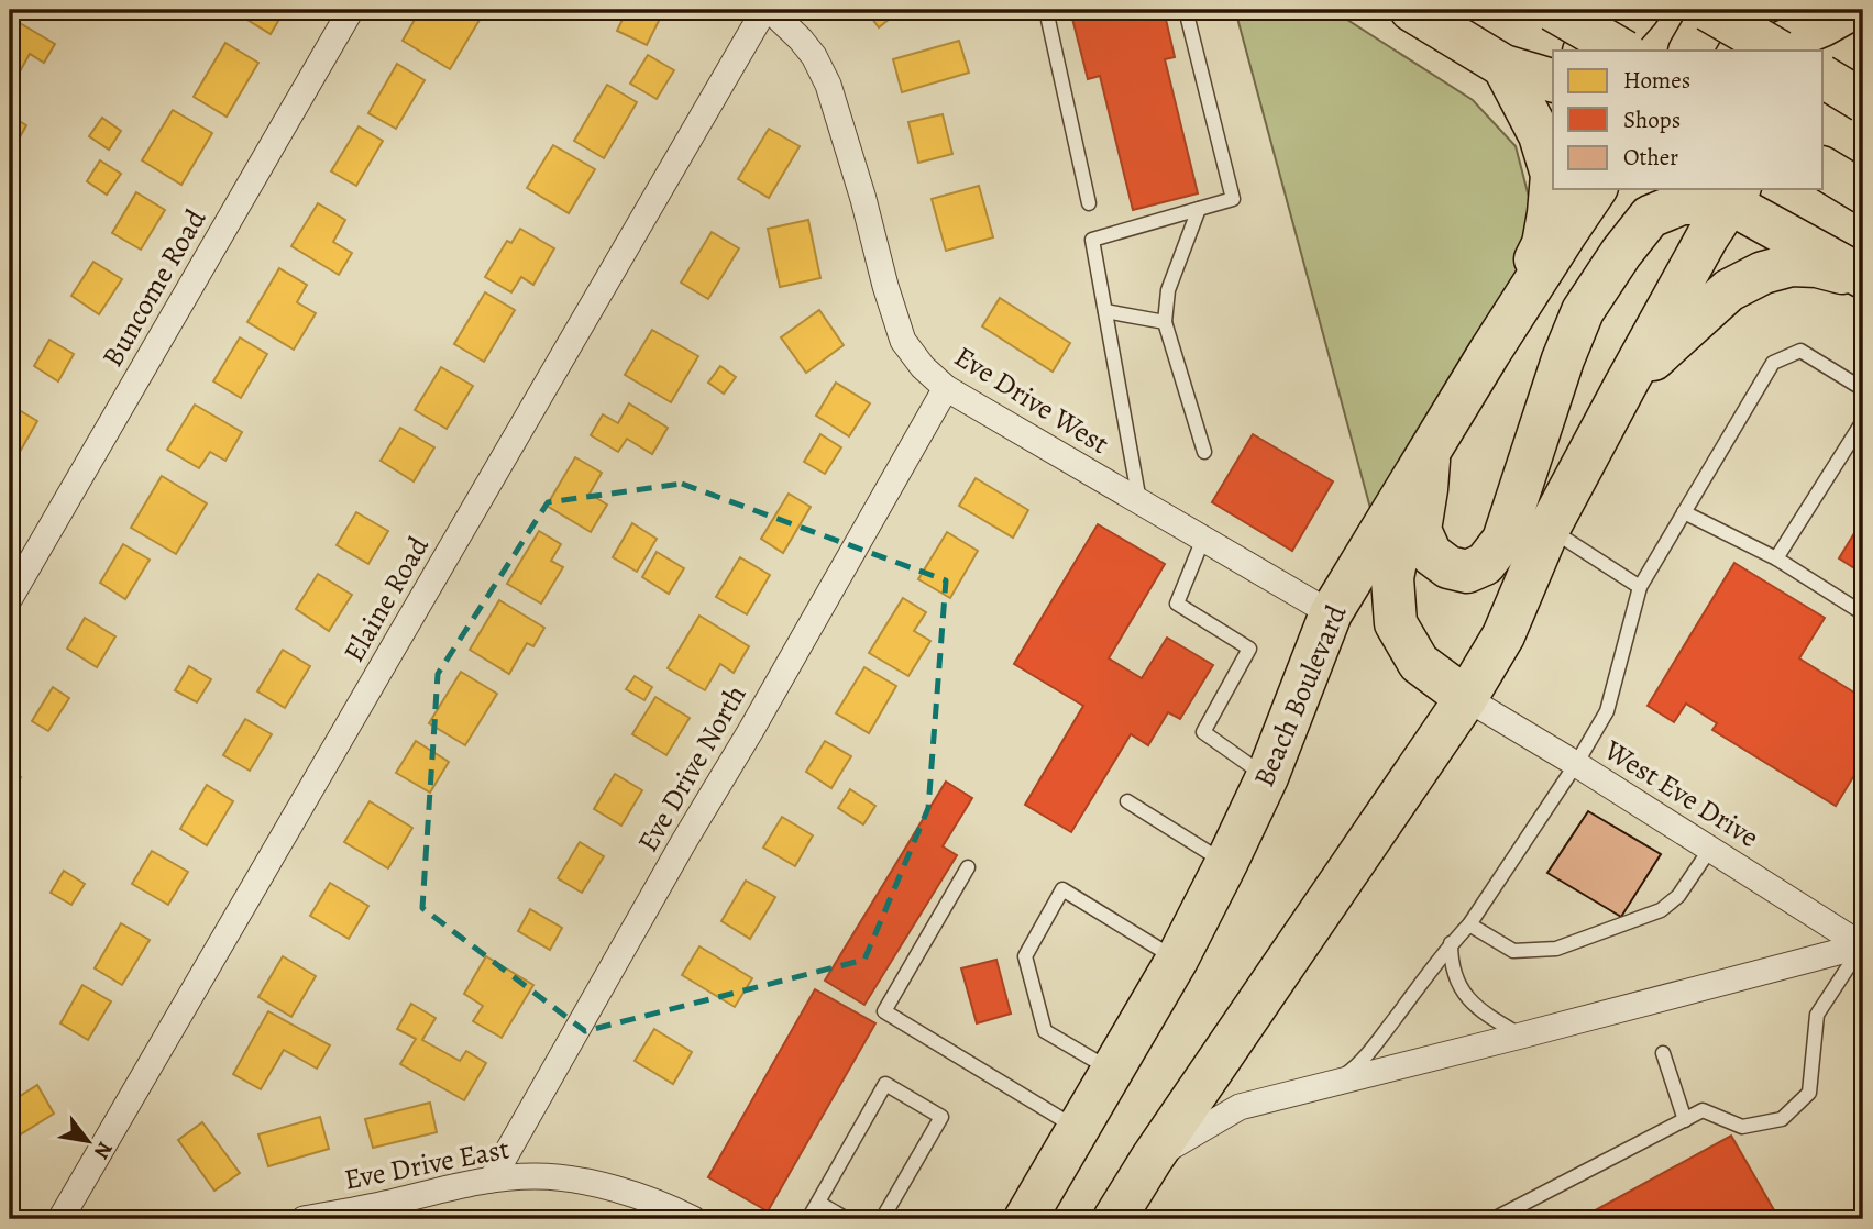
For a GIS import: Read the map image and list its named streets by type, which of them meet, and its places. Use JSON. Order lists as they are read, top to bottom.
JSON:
{
  "streets": {
    "highway": ["Beach Boulevard"],
    "street": [
      "Buncome Road",
      "Eve Drive West",
      "Elaine Road",
      "Eve Drive North",
      "West Eve Drive",
      "Eve Drive East"
    ]
  },
  "crossings": [
    ["Eve Drive West", "Elaine Road"],
    ["Eve Drive West", "Beach Boulevard"],
    ["Eve Drive West", "Eve Drive North"],
    ["Eve Drive North", "Eve Drive East"]
  ],
  "legend": ["Homes", "Shops", "Other"],
  "north": "bottom right"
}
